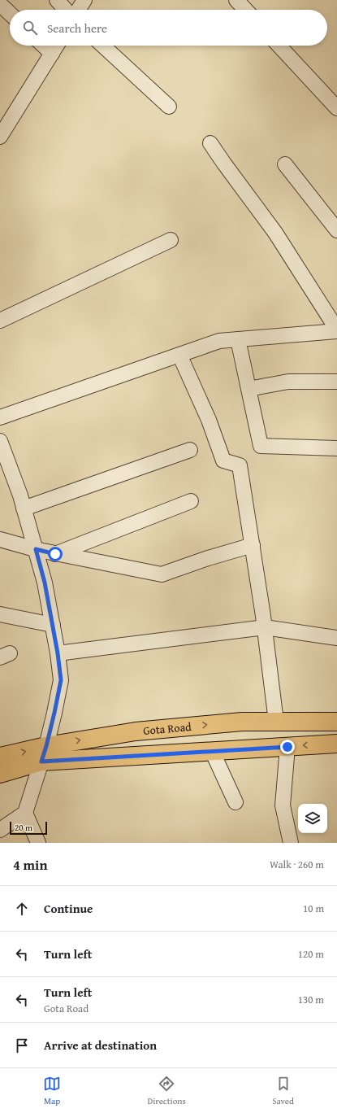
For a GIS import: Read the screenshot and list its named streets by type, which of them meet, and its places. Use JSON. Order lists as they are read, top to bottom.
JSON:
{
  "streets": {
    "main road": ["Gota Road"]
  },
  "scale_bar": "20 m",
  "page": {
    "search": "Search here",
    "scale": "20 m",
    "heading": ["4 min", "Walk · 260 m"],
    "list": [
      ["Continue", "10 m"],
      ["Turn left", "120 m"],
      ["Turn left", "Gota Road", "130 m"],
      "Arrive at destination"
    ],
    "nav": ["Map", "Directions", "Saved"]
  }
}
